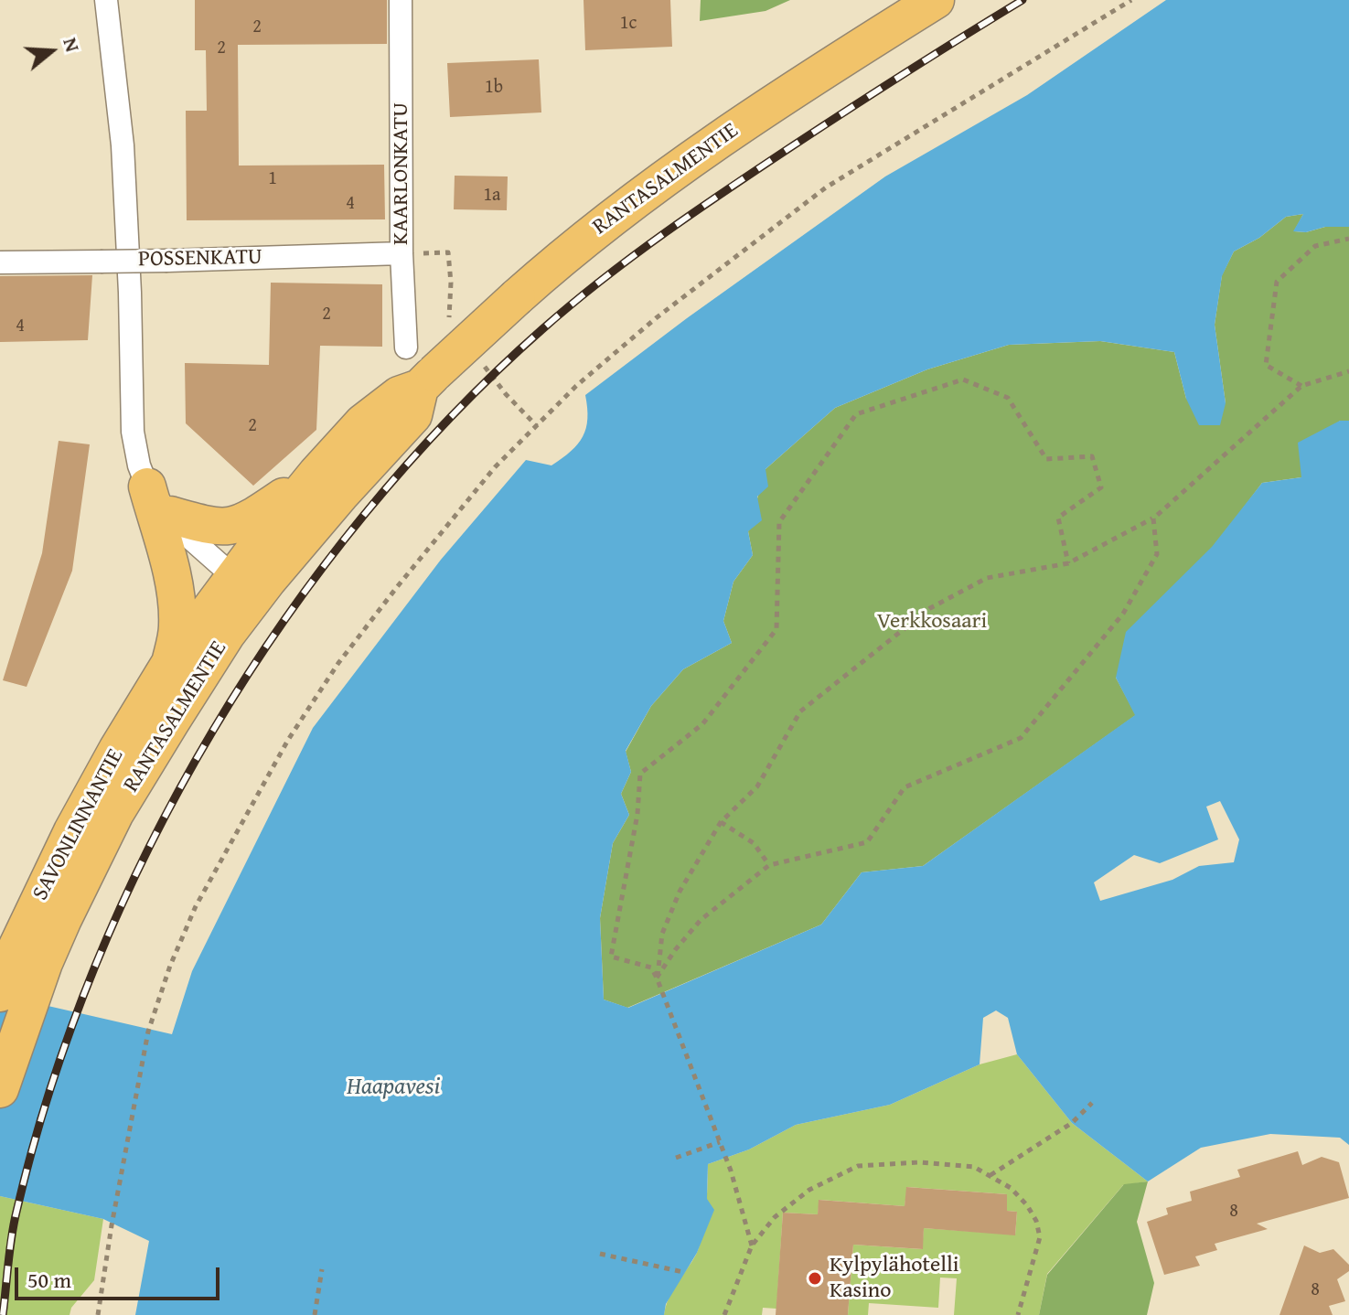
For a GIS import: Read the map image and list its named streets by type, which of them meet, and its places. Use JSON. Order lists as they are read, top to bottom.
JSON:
{
  "streets": {
    "highway": ["RANTASALMENTIE", "SAVONLINNANTIE"],
    "street": ["KAARLONKATU", "POSSENKATU"]
  },
  "crossings": [
    ["KAARLONKATU", "POSSENKATU"],
    ["RANTASALMENTIE", "SAVONLINNANTIE"]
  ],
  "water": ["Haapavesi"],
  "parks": ["Verkkosaari"],
  "places": ["Kylpylähotelli Kasino"],
  "house_numbers": [
    "1c",
    "2",
    "2",
    "1b",
    "1",
    "1a",
    "4",
    "2",
    "4",
    "2",
    "8",
    "8"
  ],
  "scale_bar": "50 m",
  "north": "right"
}
